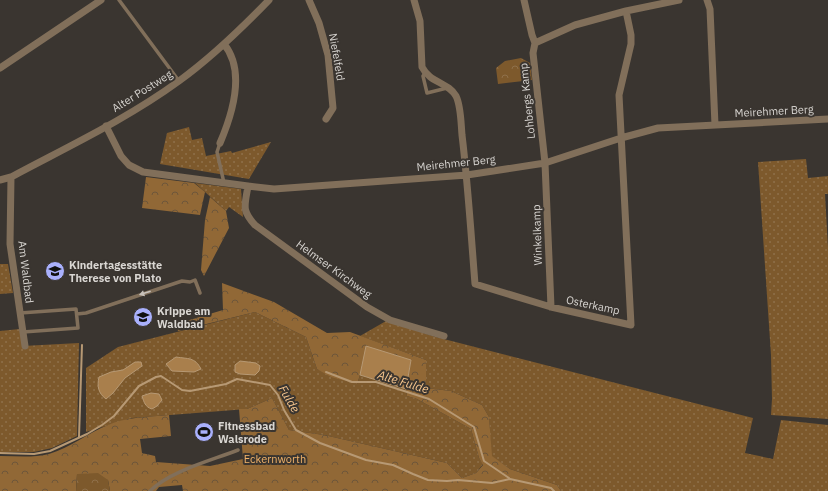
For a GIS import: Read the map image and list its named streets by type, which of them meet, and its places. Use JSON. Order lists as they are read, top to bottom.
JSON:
{
  "streets": {
    "street": [
      "Niefelfeld",
      "Alter Postweg",
      "Lohbergs Kamp",
      "Meirehmer Berg",
      "Winkelkamp",
      "Helmser Kirchweg",
      "Am Waldbad",
      "Osterkamp"
    ]
  },
  "crossings": [
    ["Alter Postweg", "Meirehmer Berg"],
    ["Alter Postweg", "Am Waldbad"],
    ["Lohbergs Kamp", "Meirehmer Berg"],
    ["Lohbergs Kamp", "Winkelkamp"],
    ["Meirehmer Berg", "Winkelkamp"],
    ["Meirehmer Berg", "Helmser Kirchweg"],
    ["Meirehmer Berg", "Osterkamp"],
    ["Winkelkamp", "Osterkamp"]
  ],
  "water": ["Alte Fulde", "Fulde"],
  "parks": ["Eckernworth"],
  "places": {
    "school or university": ["Kindertagesstätte Therese von Plato", "Krippe am Waldbad"],
    "sports": ["Fitnessbad Walsrode"]
  }
}
